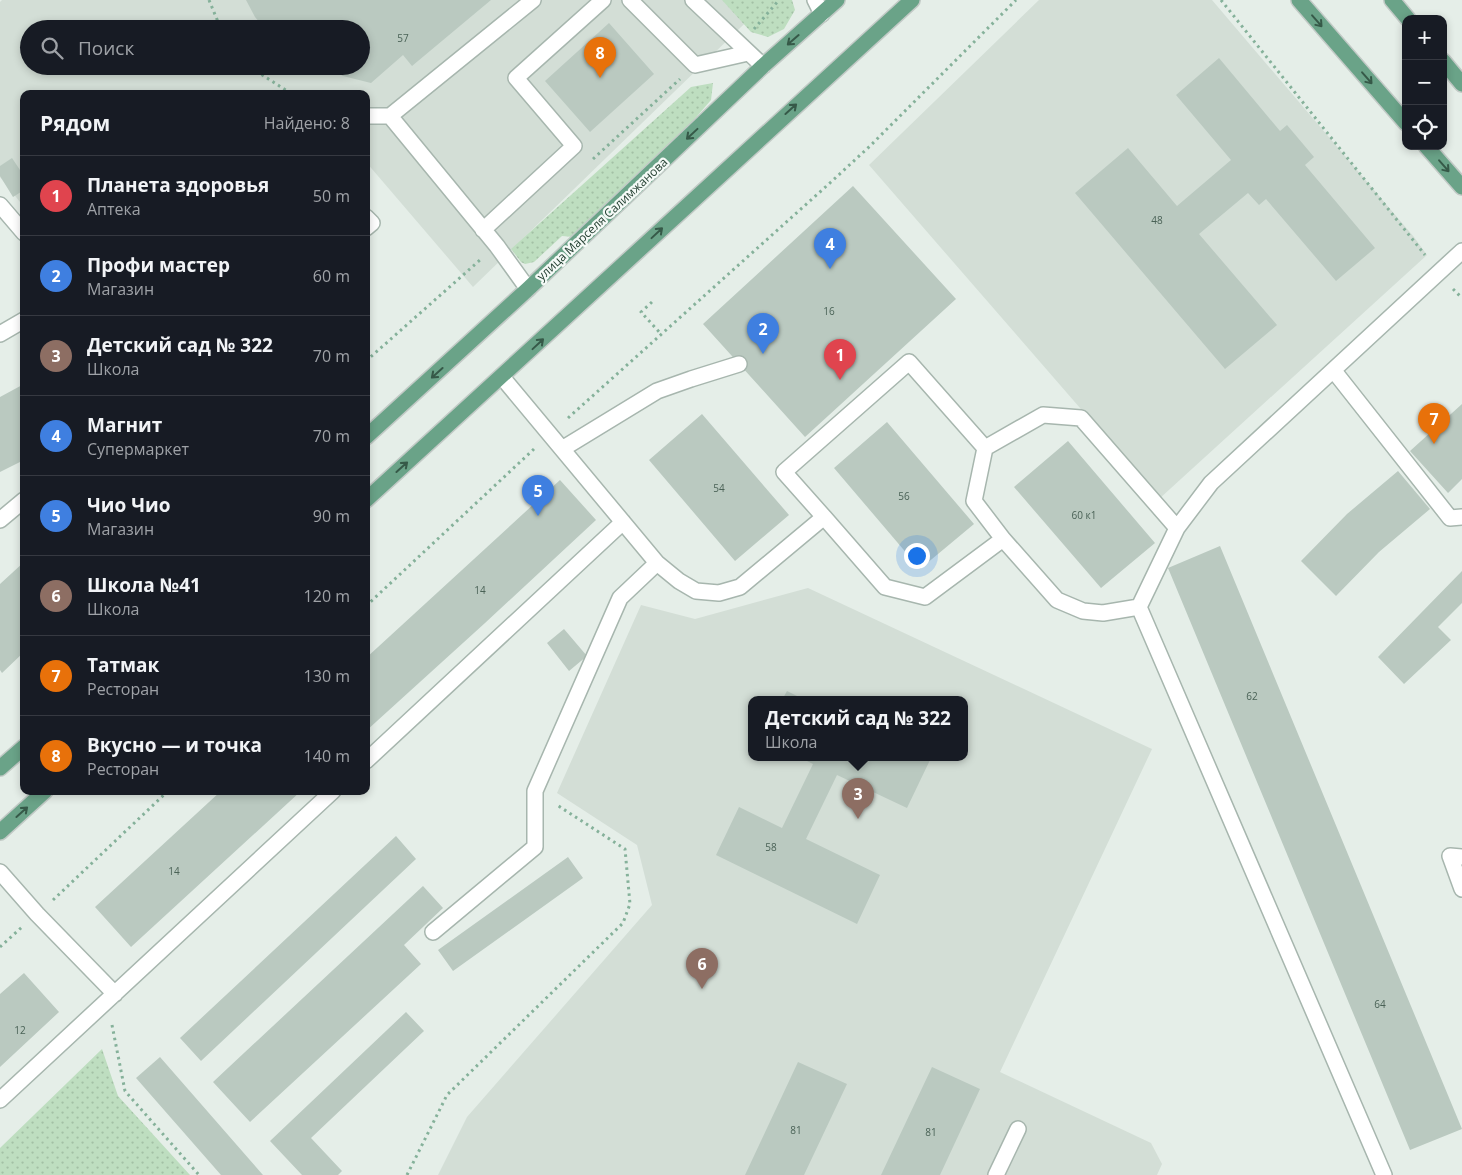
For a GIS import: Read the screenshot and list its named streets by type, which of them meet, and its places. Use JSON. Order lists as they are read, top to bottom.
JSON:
{
  "streets": {
    "main road": ["улица Марселя Салимжанова"]
  },
  "house_numbers": [
    "57",
    "48",
    "16",
    "54",
    "56",
    "60 к1",
    "14",
    "62",
    "58",
    "14",
    "64",
    "12",
    "81",
    "81"
  ],
  "page": {
    "map_buttons": ["+", "−"],
    "search": "Поиск",
    "pins": [
      "8",
      "4",
      "2",
      "1",
      "7",
      "5",
      "3",
      "6"
    ],
    "heading": ["Рядом", "Найдено: 8"],
    "list": [
      {
        "mark": "1",
        "name": "Планета здоровья",
        "note": "Аптека",
        "value": "50 m"
      },
      {
        "mark": "2",
        "name": "Профи мастер",
        "note": "Магазин",
        "value": "60 m"
      },
      {
        "mark": "3",
        "name": "Детский сад № 322",
        "note": "Школа",
        "value": "70 m"
      },
      {
        "mark": "4",
        "name": "Магнит",
        "note": "Супермаркет",
        "value": "70 m"
      },
      {
        "mark": "5",
        "name": "Чио Чио",
        "note": "Магазин",
        "value": "90 m"
      },
      {
        "mark": "6",
        "name": "Школа №41",
        "note": "Школа",
        "value": "120 m"
      },
      {
        "mark": "7",
        "name": "Татмак",
        "note": "Ресторан",
        "value": "130 m"
      },
      {
        "mark": "8",
        "name": "Вкусно — и точка",
        "note": "Ресторан",
        "value": "140 m"
      }
    ],
    "popup": ["Детский сад № 322", "Школа"]
  }
}
